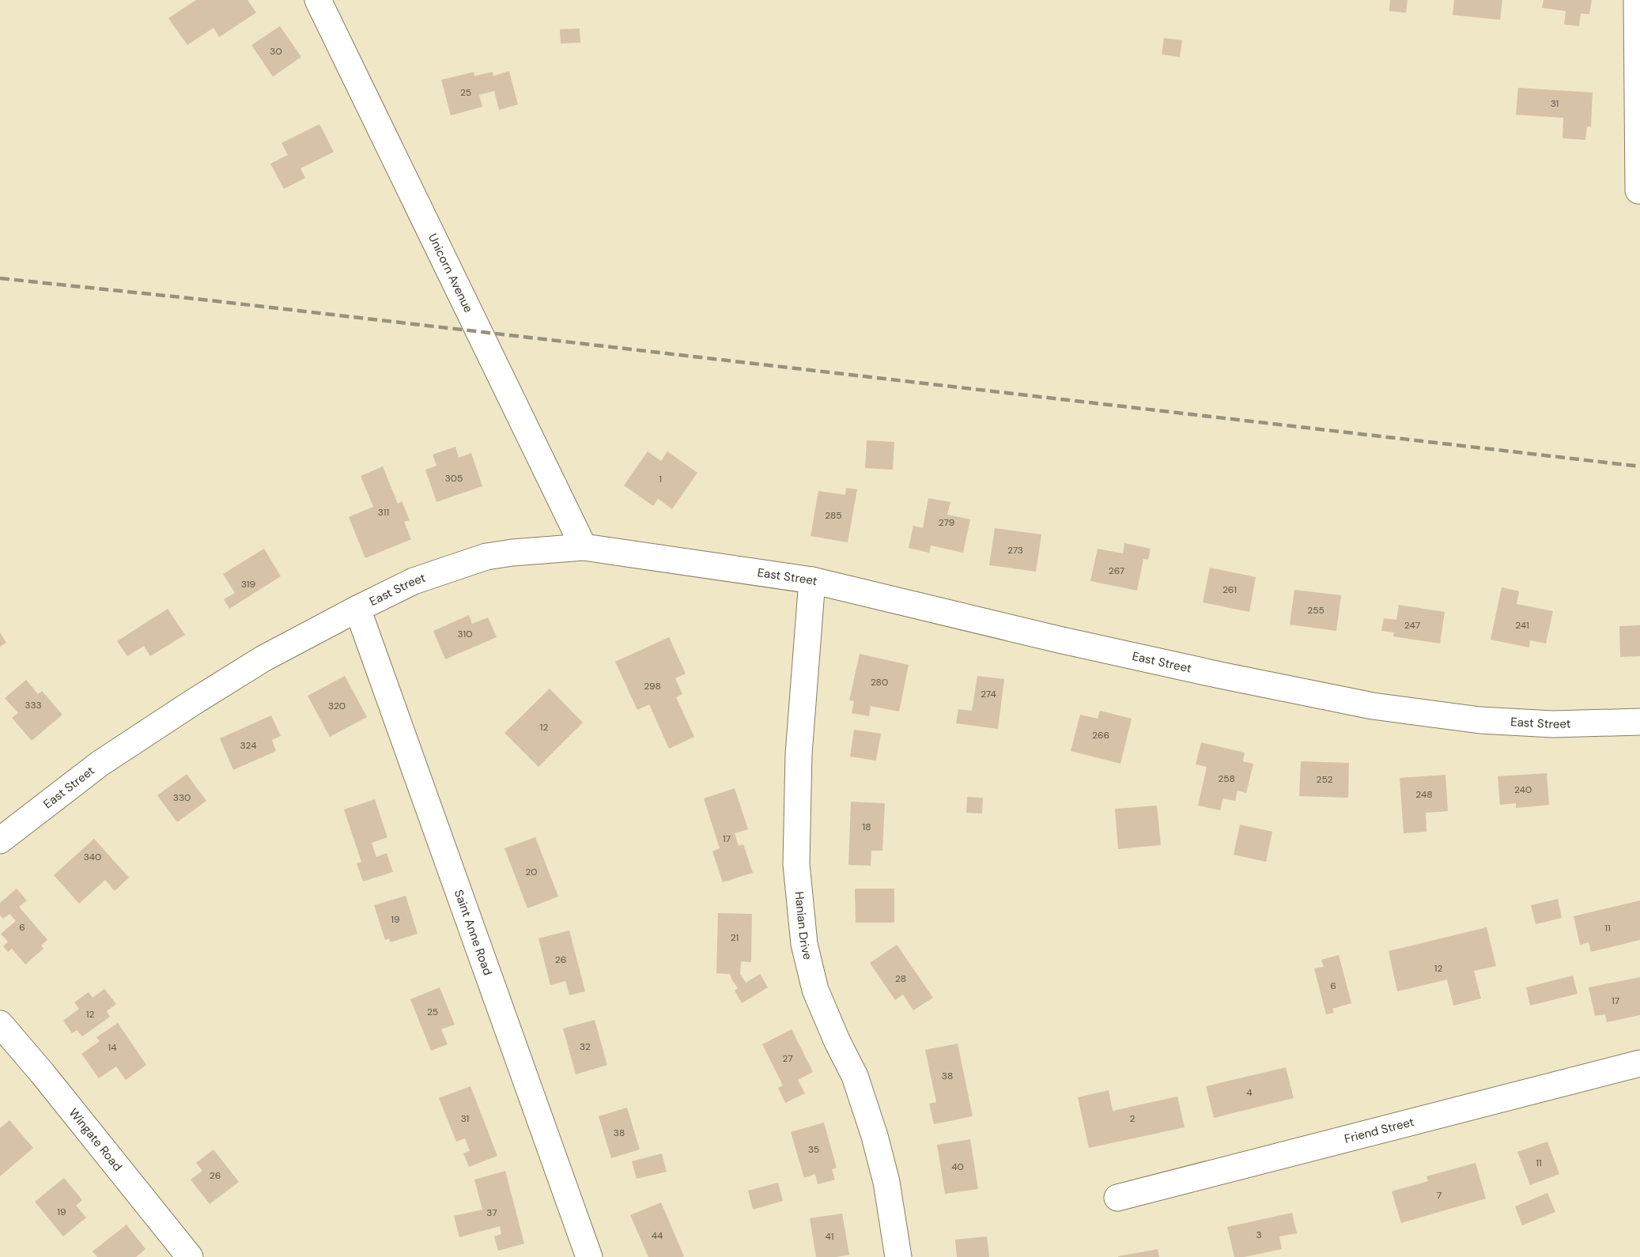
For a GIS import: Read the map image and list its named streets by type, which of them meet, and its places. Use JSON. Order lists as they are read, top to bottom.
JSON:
{
  "streets": {
    "street": [
      "Unicorn Avenue",
      "East Street",
      "Hanian Drive",
      "Saint Anne Road",
      "Friend Street",
      "Wingate Road"
    ]
  },
  "crossings": [
    ["Unicorn Avenue", "East Street"],
    ["East Street", "Hanian Drive"],
    ["East Street", "Saint Anne Road"]
  ],
  "house_numbers": [
    "30",
    "25",
    "31",
    "305",
    "1",
    "311",
    "285",
    "279",
    "273",
    "267",
    "319",
    "261",
    "255",
    "247",
    "241",
    "310",
    "280",
    "298",
    "274",
    "333",
    "320",
    "12",
    "266",
    "324",
    "258",
    "252",
    "240",
    "248",
    "330",
    "18",
    "17",
    "340",
    "20",
    "19",
    "6",
    "11",
    "21",
    "26",
    "12",
    "28",
    "6",
    "17",
    "25",
    "12",
    "32",
    "14",
    "27",
    "38",
    "4",
    "31",
    "2",
    "38",
    "35",
    "11",
    "40",
    "26",
    "7",
    "19",
    "37",
    "3",
    "44",
    "41"
  ]
}
